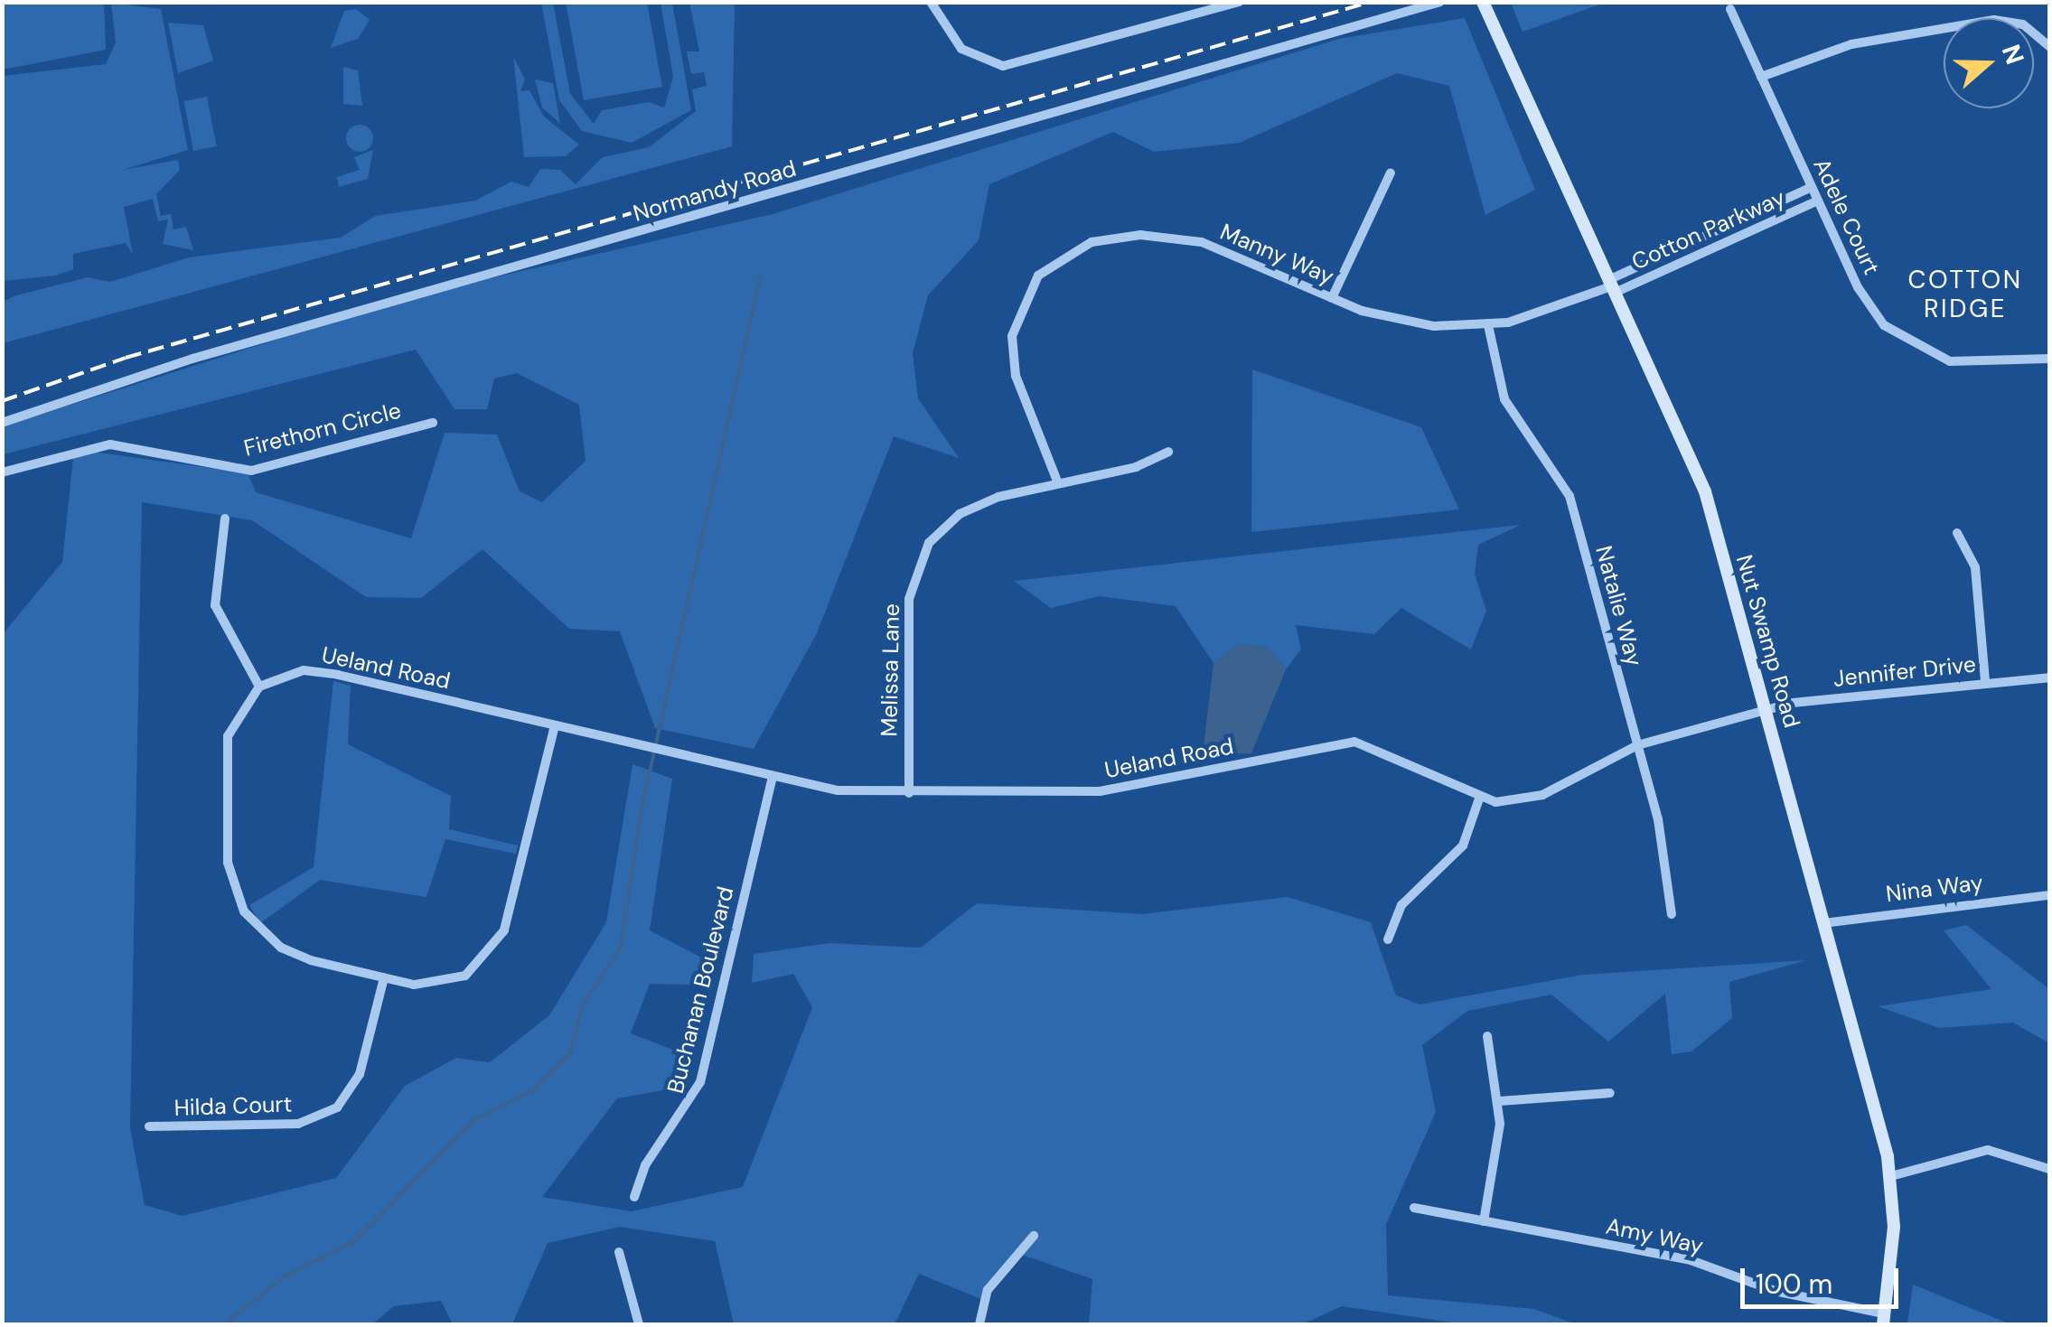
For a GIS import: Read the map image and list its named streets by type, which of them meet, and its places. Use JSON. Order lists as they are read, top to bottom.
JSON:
{
  "streets": {
    "main road": ["Nut Swamp Road"],
    "street": [
      "Normandy Road",
      "Adele Court",
      "Cotton Parkway",
      "Manny Way",
      "Firethorn Circle",
      "Natalie Way",
      "Ueland Road",
      "Melissa Lane",
      "Jennifer Drive",
      "Nina Way",
      "Buchanan Boulevard",
      "Hilda Court",
      "Amy Way"
    ]
  },
  "crossings": [
    ["Adele Court", "Cotton Parkway"],
    ["Cotton Parkway", "Manny Way"],
    ["Cotton Parkway", "Nut Swamp Road"],
    ["Manny Way", "Natalie Way"],
    ["Manny Way", "Nut Swamp Road"],
    ["Manny Way", "Melissa Lane"],
    ["Nut Swamp Road", "Jennifer Drive"],
    ["Nut Swamp Road", "Nina Way"],
    ["Nut Swamp Road", "Amy Way"],
    ["Ueland Road", "Melissa Lane"],
    ["Ueland Road", "Buchanan Boulevard"]
  ],
  "districts": ["COTTON RIDGE"],
  "scale_bar": "100 m",
  "north": "right"
}
